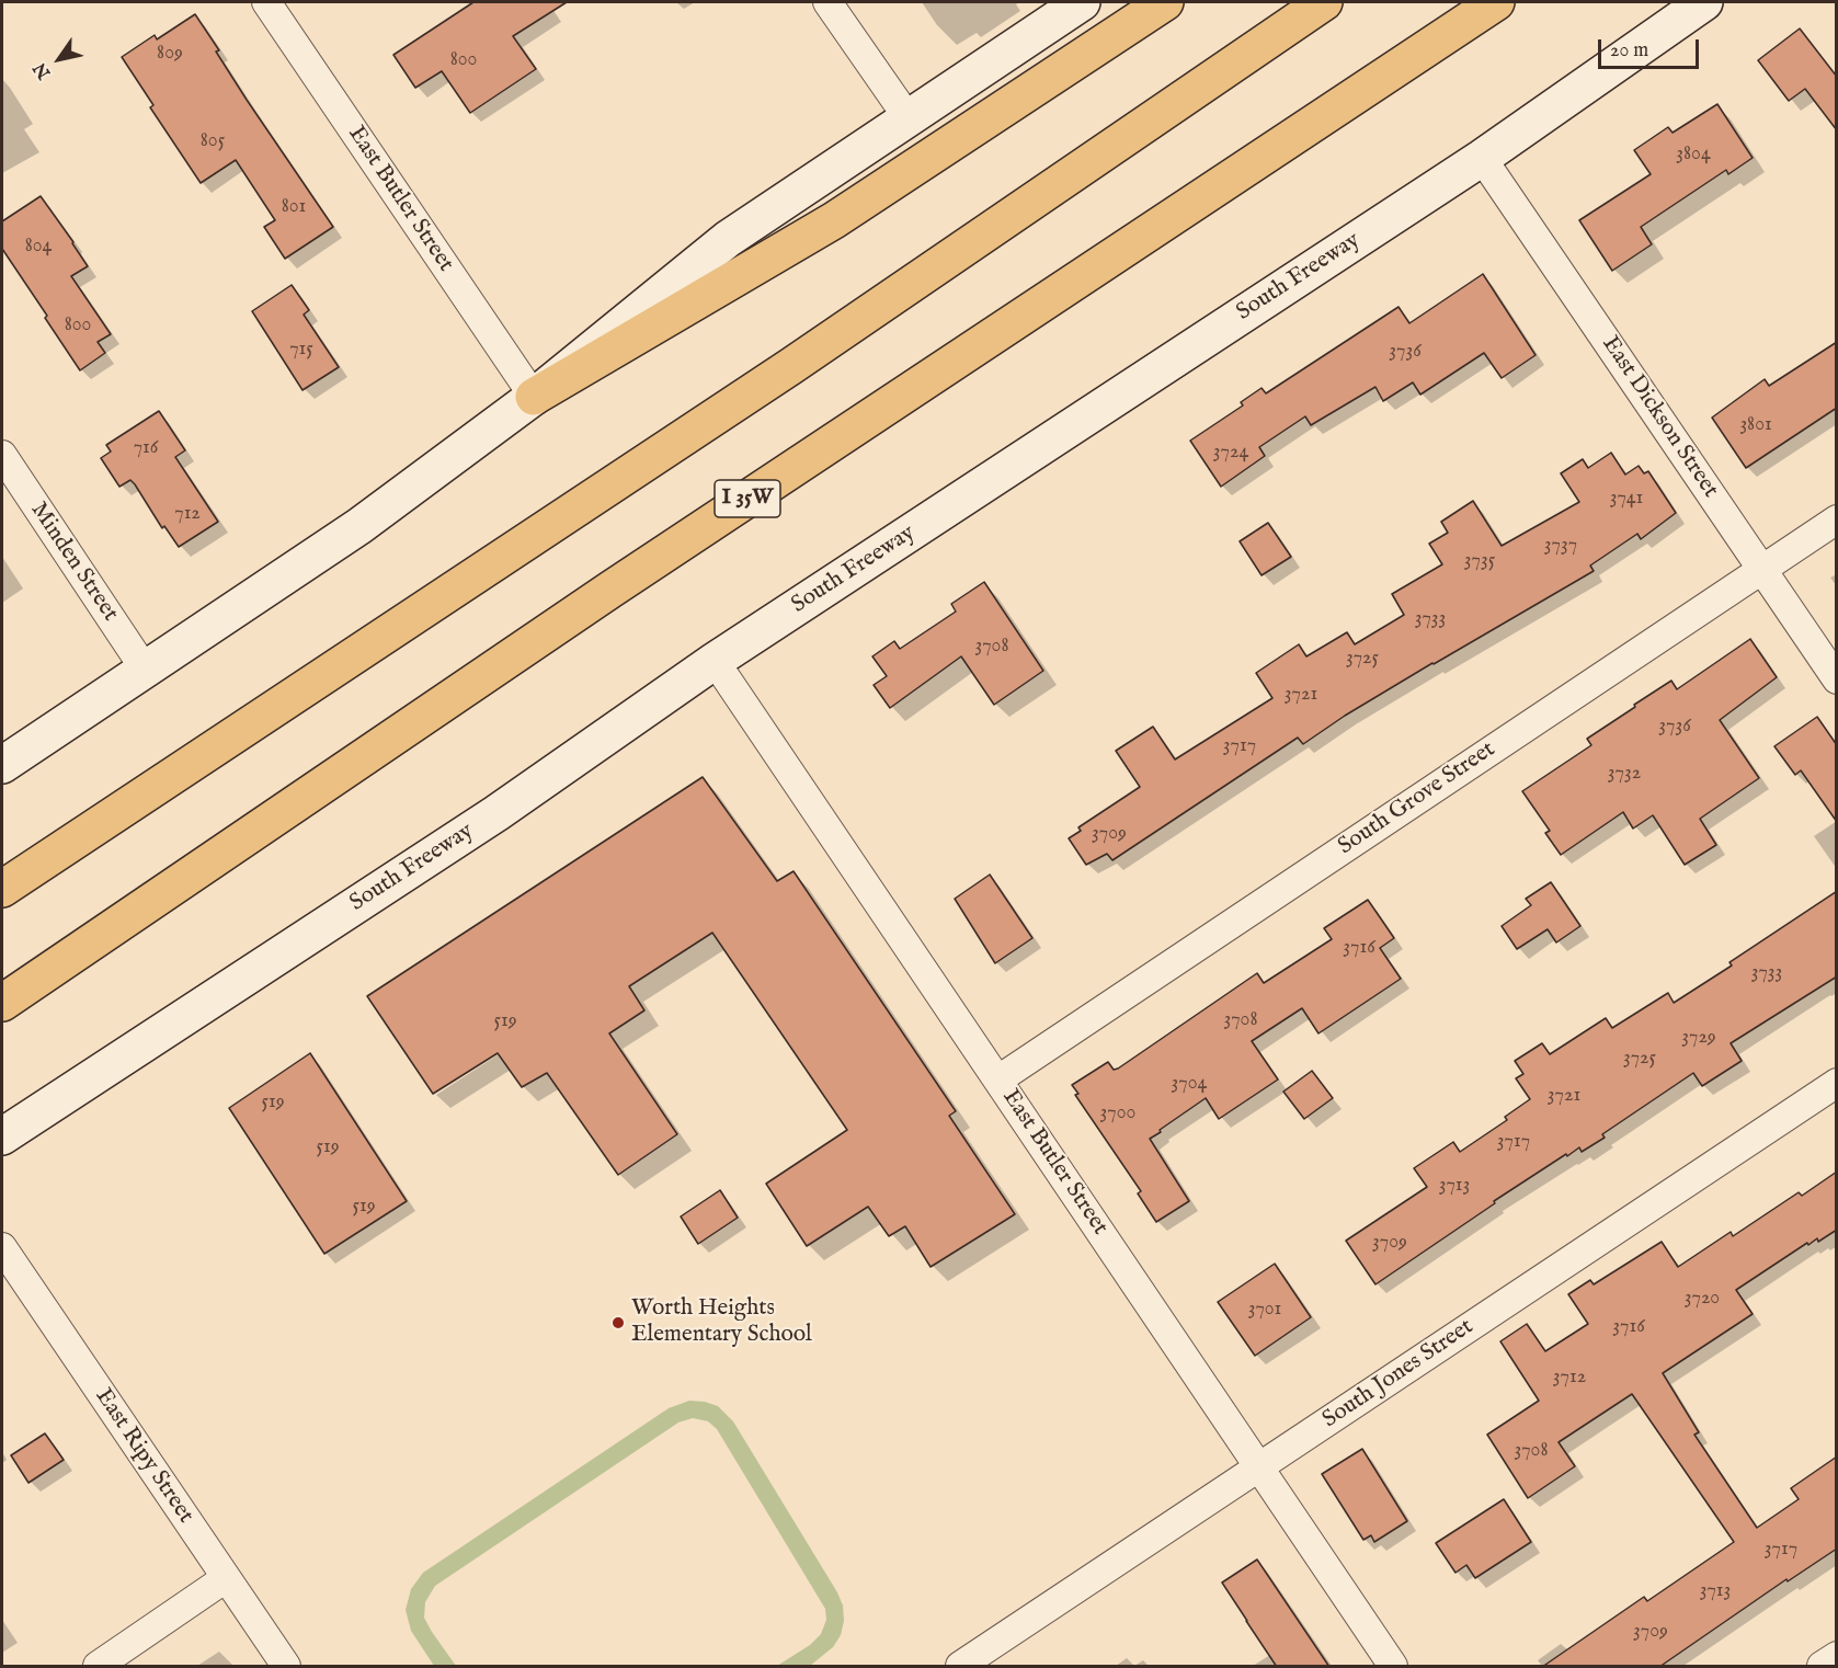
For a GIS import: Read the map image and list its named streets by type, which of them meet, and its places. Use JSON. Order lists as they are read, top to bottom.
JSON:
{
  "streets": {
    "highway": ["I 35W"],
    "main road": ["South Freeway"],
    "street": [
      "East Butler Street",
      "East Dickson Street",
      "Minden Street",
      "South Grove Street",
      "South Jones Street",
      "East Ripy Street"
    ]
  },
  "crossings": [
    ["East Butler Street", "South Freeway"],
    ["East Butler Street", "South Grove Street"],
    ["East Butler Street", "South Jones Street"],
    ["South Freeway", "East Dickson Street"],
    ["East Dickson Street", "South Grove Street"]
  ],
  "places": ["Worth Heights Elementary School"],
  "house_numbers": [
    "809",
    "800",
    "805",
    "3804",
    "801",
    "804",
    "800",
    "715",
    "3736",
    "3801",
    "716",
    "3724",
    "3741",
    "712",
    "3737",
    "3735",
    "3733",
    "3708",
    "3725",
    "3721",
    "3736",
    "3717",
    "3732",
    "3709",
    "3716",
    "3733",
    "3708",
    "519",
    "3729",
    "3725",
    "3704",
    "3721",
    "519",
    "3700",
    "3717",
    "519",
    "3713",
    "519",
    "3709",
    "3720",
    "3701",
    "3716",
    "3712",
    "3708",
    "3717",
    "3713",
    "3709"
  ],
  "scale_bar": "20 m",
  "north": "bottom left"
}
